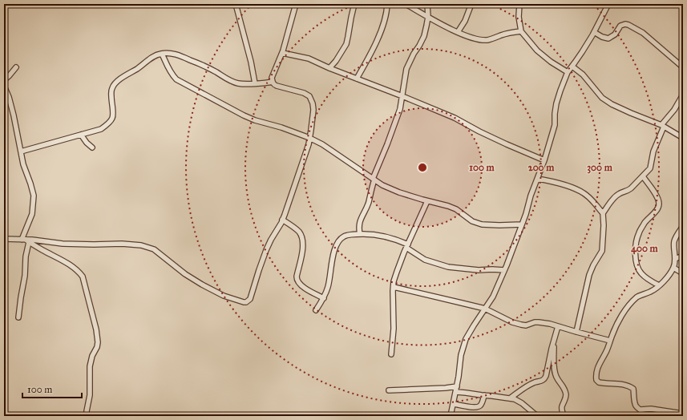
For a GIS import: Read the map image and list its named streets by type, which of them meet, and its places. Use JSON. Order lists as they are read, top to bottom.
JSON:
{
  "scale_bar": "100 m",
  "rings": [
    "100 m",
    "200 m",
    "300 m",
    "400 m"
  ]
}
